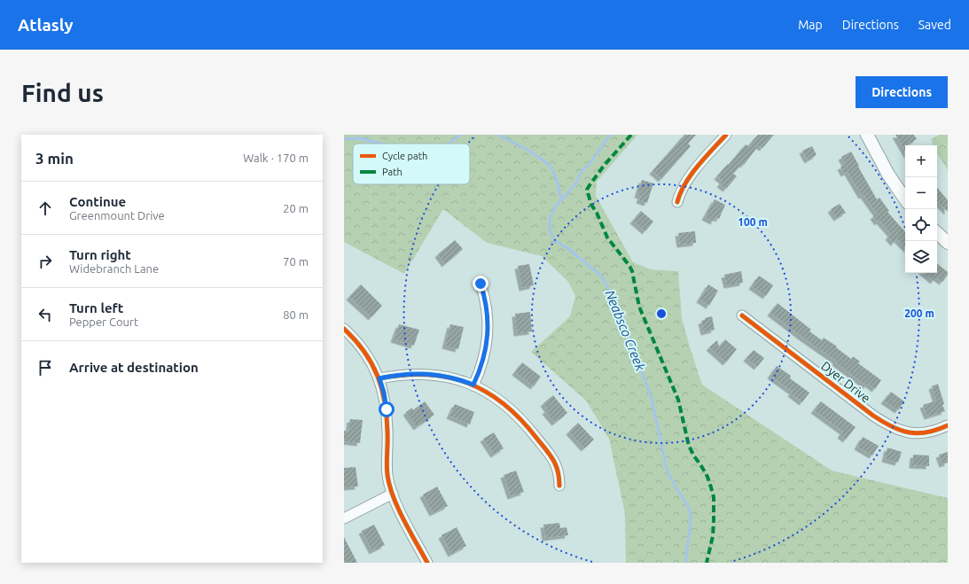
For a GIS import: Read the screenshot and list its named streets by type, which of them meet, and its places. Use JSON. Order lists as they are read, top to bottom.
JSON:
{
  "streets": {
    "street": ["Dyer Drive"]
  },
  "water": ["Neabsco Creek"],
  "legend": ["Cycle path", "Path"],
  "page": {
    "header": "Atlasly",
    "nav": ["Map", "Directions", "Saved"],
    "buttons": "Directions",
    "title": "Find us",
    "heading": ["3 min", "Walk · 170 m"],
    "map_buttons": ["+", "−"],
    "list": [
      ["Continue", "Greenmount Drive", "20 m"],
      ["Turn right", "Widebranch Lane", "70 m"],
      ["Turn left", "Pepper Court", "80 m"],
      "Arrive at destination"
    ]
  },
  "rings": ["100 m", "200 m"]
}
